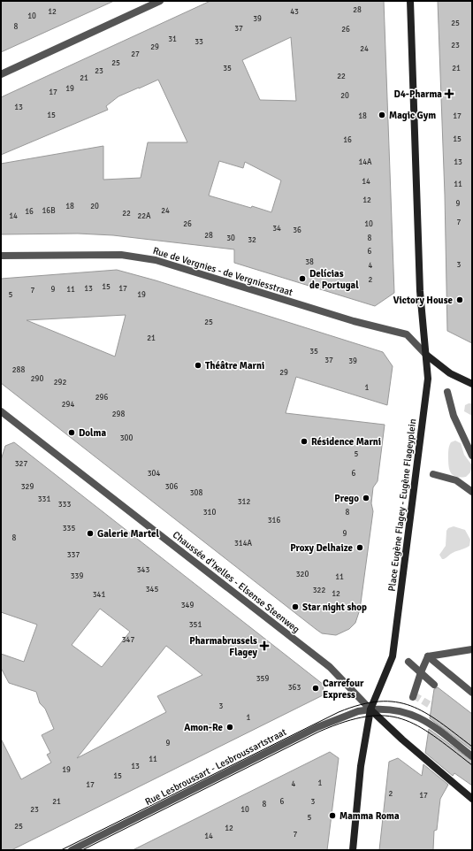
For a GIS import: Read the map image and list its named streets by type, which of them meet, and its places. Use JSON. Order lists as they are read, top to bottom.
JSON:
{
  "streets": {
    "main road": ["Place Eugène Flagey - Eugène Flageyplein"],
    "street": ["Rue de Vergnies - de Vergniesstraat", "Chaussée d'Ixelles - Elsense Steenweg", "Rue Lesbroussart - Lesbroussartstraat"]
  },
  "crossings": [
    ["Rue de Vergnies - de Vergniesstraat", "Place Eugène Flagey - Eugène Flageyplein"],
    ["Place Eugène Flagey - Eugène Flageyplein", "Chaussée d'Ixelles - Elsense Steenweg"],
    ["Place Eugène Flagey - Eugène Flageyplein", "Rue Lesbroussart - Lesbroussartstraat"],
    ["Chaussée d'Ixelles - Elsense Steenweg", "Rue Lesbroussart - Lesbroussartstraat"]
  ],
  "places": {
    "health": ["D4-Pharma", "Pharmabrussels Flagey"],
    "other": [
      "Magic Gym",
      "Delícias de Portugal",
      "Victory House",
      "Théâtre Marni",
      "Dolma",
      "Résidence Marni",
      "Prego",
      "Galerie Martel",
      "Proxy Delhaize",
      "Star night shop",
      "Carrefour Express",
      "Amon-Re",
      "Mamma Roma"
    ]
  },
  "house_numbers": [
    "28",
    "12",
    "43",
    "10",
    "39",
    "25",
    "8",
    "37",
    "26",
    "31",
    "33",
    "23",
    "29",
    "24",
    "27",
    "25",
    "35",
    "21",
    "23",
    "22",
    "21",
    "19",
    "17",
    "20",
    "13",
    "15",
    "18",
    "17",
    "15",
    "16",
    "14A",
    "13",
    "14",
    "11",
    "12",
    "9",
    "18",
    "20",
    "16B",
    "24",
    "16",
    "22",
    "14",
    "22A",
    "7",
    "26",
    "10",
    "34",
    "36",
    "28",
    "30",
    "8",
    "32",
    "6",
    "38",
    "3",
    "4",
    "2",
    "15",
    "13",
    "17",
    "9",
    "11",
    "7",
    "5",
    "19",
    "25",
    "21",
    "35",
    "37",
    "39",
    "288",
    "29",
    "290",
    "292",
    "1",
    "296",
    "294",
    "298",
    "300",
    "5",
    "327",
    "304",
    "6",
    "329",
    "306",
    "308",
    "331",
    "312",
    "333",
    "310",
    "8",
    "316",
    "335",
    "9",
    "8",
    "314A",
    "337",
    "343",
    "320",
    "339",
    "11",
    "345",
    "322",
    "12",
    "341",
    "349",
    "351",
    "347",
    "359",
    "363",
    "3",
    "1",
    "9",
    "11",
    "13",
    "19",
    "15",
    "1",
    "4",
    "17",
    "2",
    "17",
    "21",
    "6",
    "3",
    "8",
    "23",
    "10",
    "5",
    "25",
    "12",
    "7",
    "14"
  ]
}
